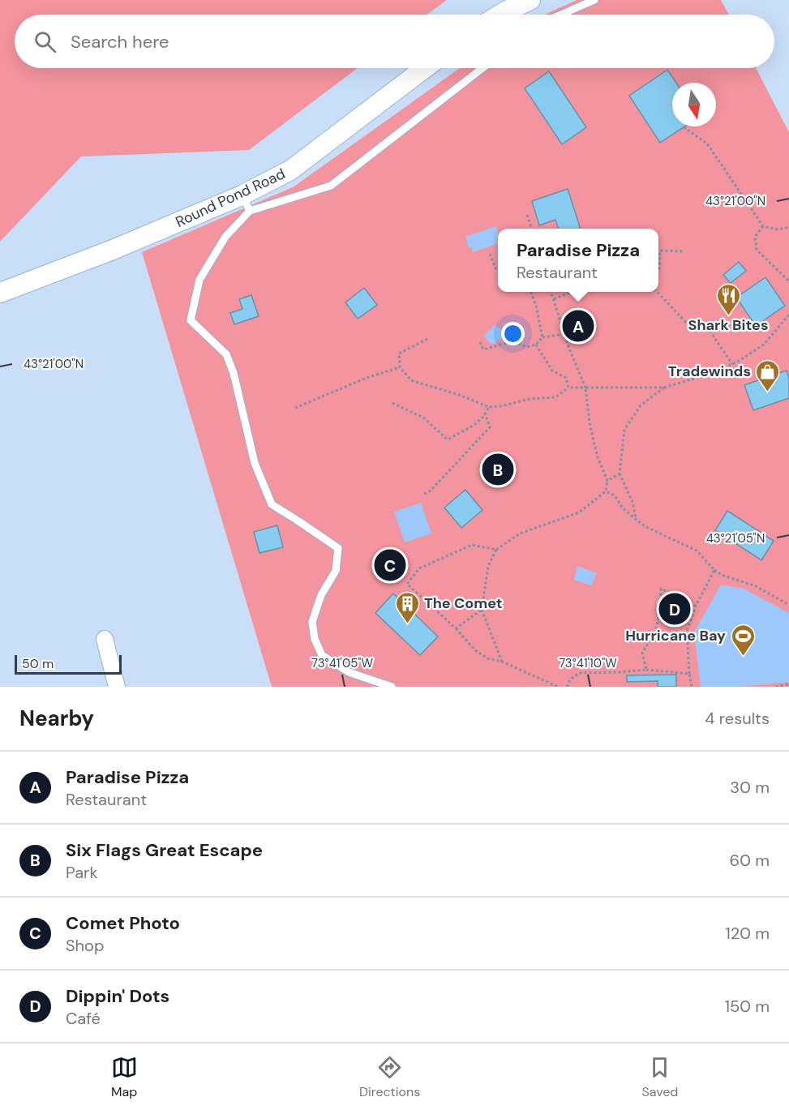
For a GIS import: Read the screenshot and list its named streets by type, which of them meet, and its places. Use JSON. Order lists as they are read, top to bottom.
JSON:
{
  "streets": {
    "street": ["Round Pond Road"]
  },
  "places": {
    "restaurant": ["Shark Bites"],
    "shop": ["Tradewinds"],
    "building": ["The Comet"],
    "sports": ["Hurricane Bay"]
  },
  "scale_bar": "50 m",
  "north": "bottom",
  "page": {
    "search": "Search here",
    "popup": ["Paradise Pizza", "Restaurant"],
    "pins": [
      "A",
      "B",
      "C",
      "D"
    ],
    "scale": "50 m",
    "heading": ["Nearby", "4 results"],
    "list": [
      {
        "mark": "A",
        "name": "Paradise Pizza",
        "note": "Restaurant",
        "value": "30 m"
      },
      {
        "mark": "B",
        "name": "Six Flags Great Escape",
        "note": "Park",
        "value": "60 m"
      },
      {
        "mark": "C",
        "name": "Comet Photo",
        "note": "Shop",
        "value": "120 m"
      },
      {
        "mark": "D",
        "name": "Dippin' Dots",
        "note": "Café",
        "value": "150 m"
      }
    ],
    "nav": ["Map", "Directions", "Saved"]
  },
  "coordinates": [
    "43°21'00\"N",
    "43°21'05\"N",
    "73°41'05\"W",
    "73°41'10\"W"
  ]
}
